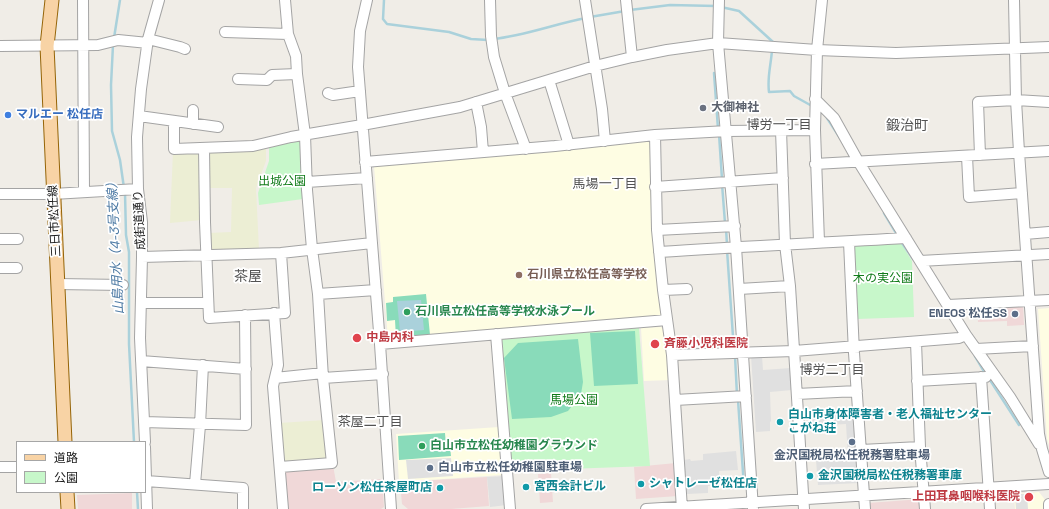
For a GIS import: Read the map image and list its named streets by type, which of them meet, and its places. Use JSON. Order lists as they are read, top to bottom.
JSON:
{
  "streets": {
    "main road": ["三日市松任線"],
    "street": ["成街道通り"]
  },
  "districts": [
    "博労一丁目",
    "鍛治町",
    "馬場一丁目",
    "茶屋",
    "博労二丁目",
    "茶屋二丁目"
  ],
  "water": ["山島用水（4-3号支線）"],
  "parks": ["出城公園", "木の実公園", "馬場公園"],
  "places": [
    "大御神社",
    "マルエー 松任店",
    "石川県立松任高等学校",
    "石川県立松任高等学校水泳プール",
    "ENEOS 松任SS",
    "中島内科",
    "斉藤小児科医院",
    "白山市身体障害者・老人福祉センター こがね荘",
    "金沢国税局松任税務署駐車場",
    "白山市立松任幼稚園グラウンド",
    "白山市立松任幼稚園駐車場",
    "金沢国税局松任税務署車庫",
    "シャトレーゼ松任店",
    "宮西会計ビル",
    "ローソン松任茶屋町店",
    "上田耳鼻咽喉科医院"
  ],
  "legend": ["道路", "公園"]
}
